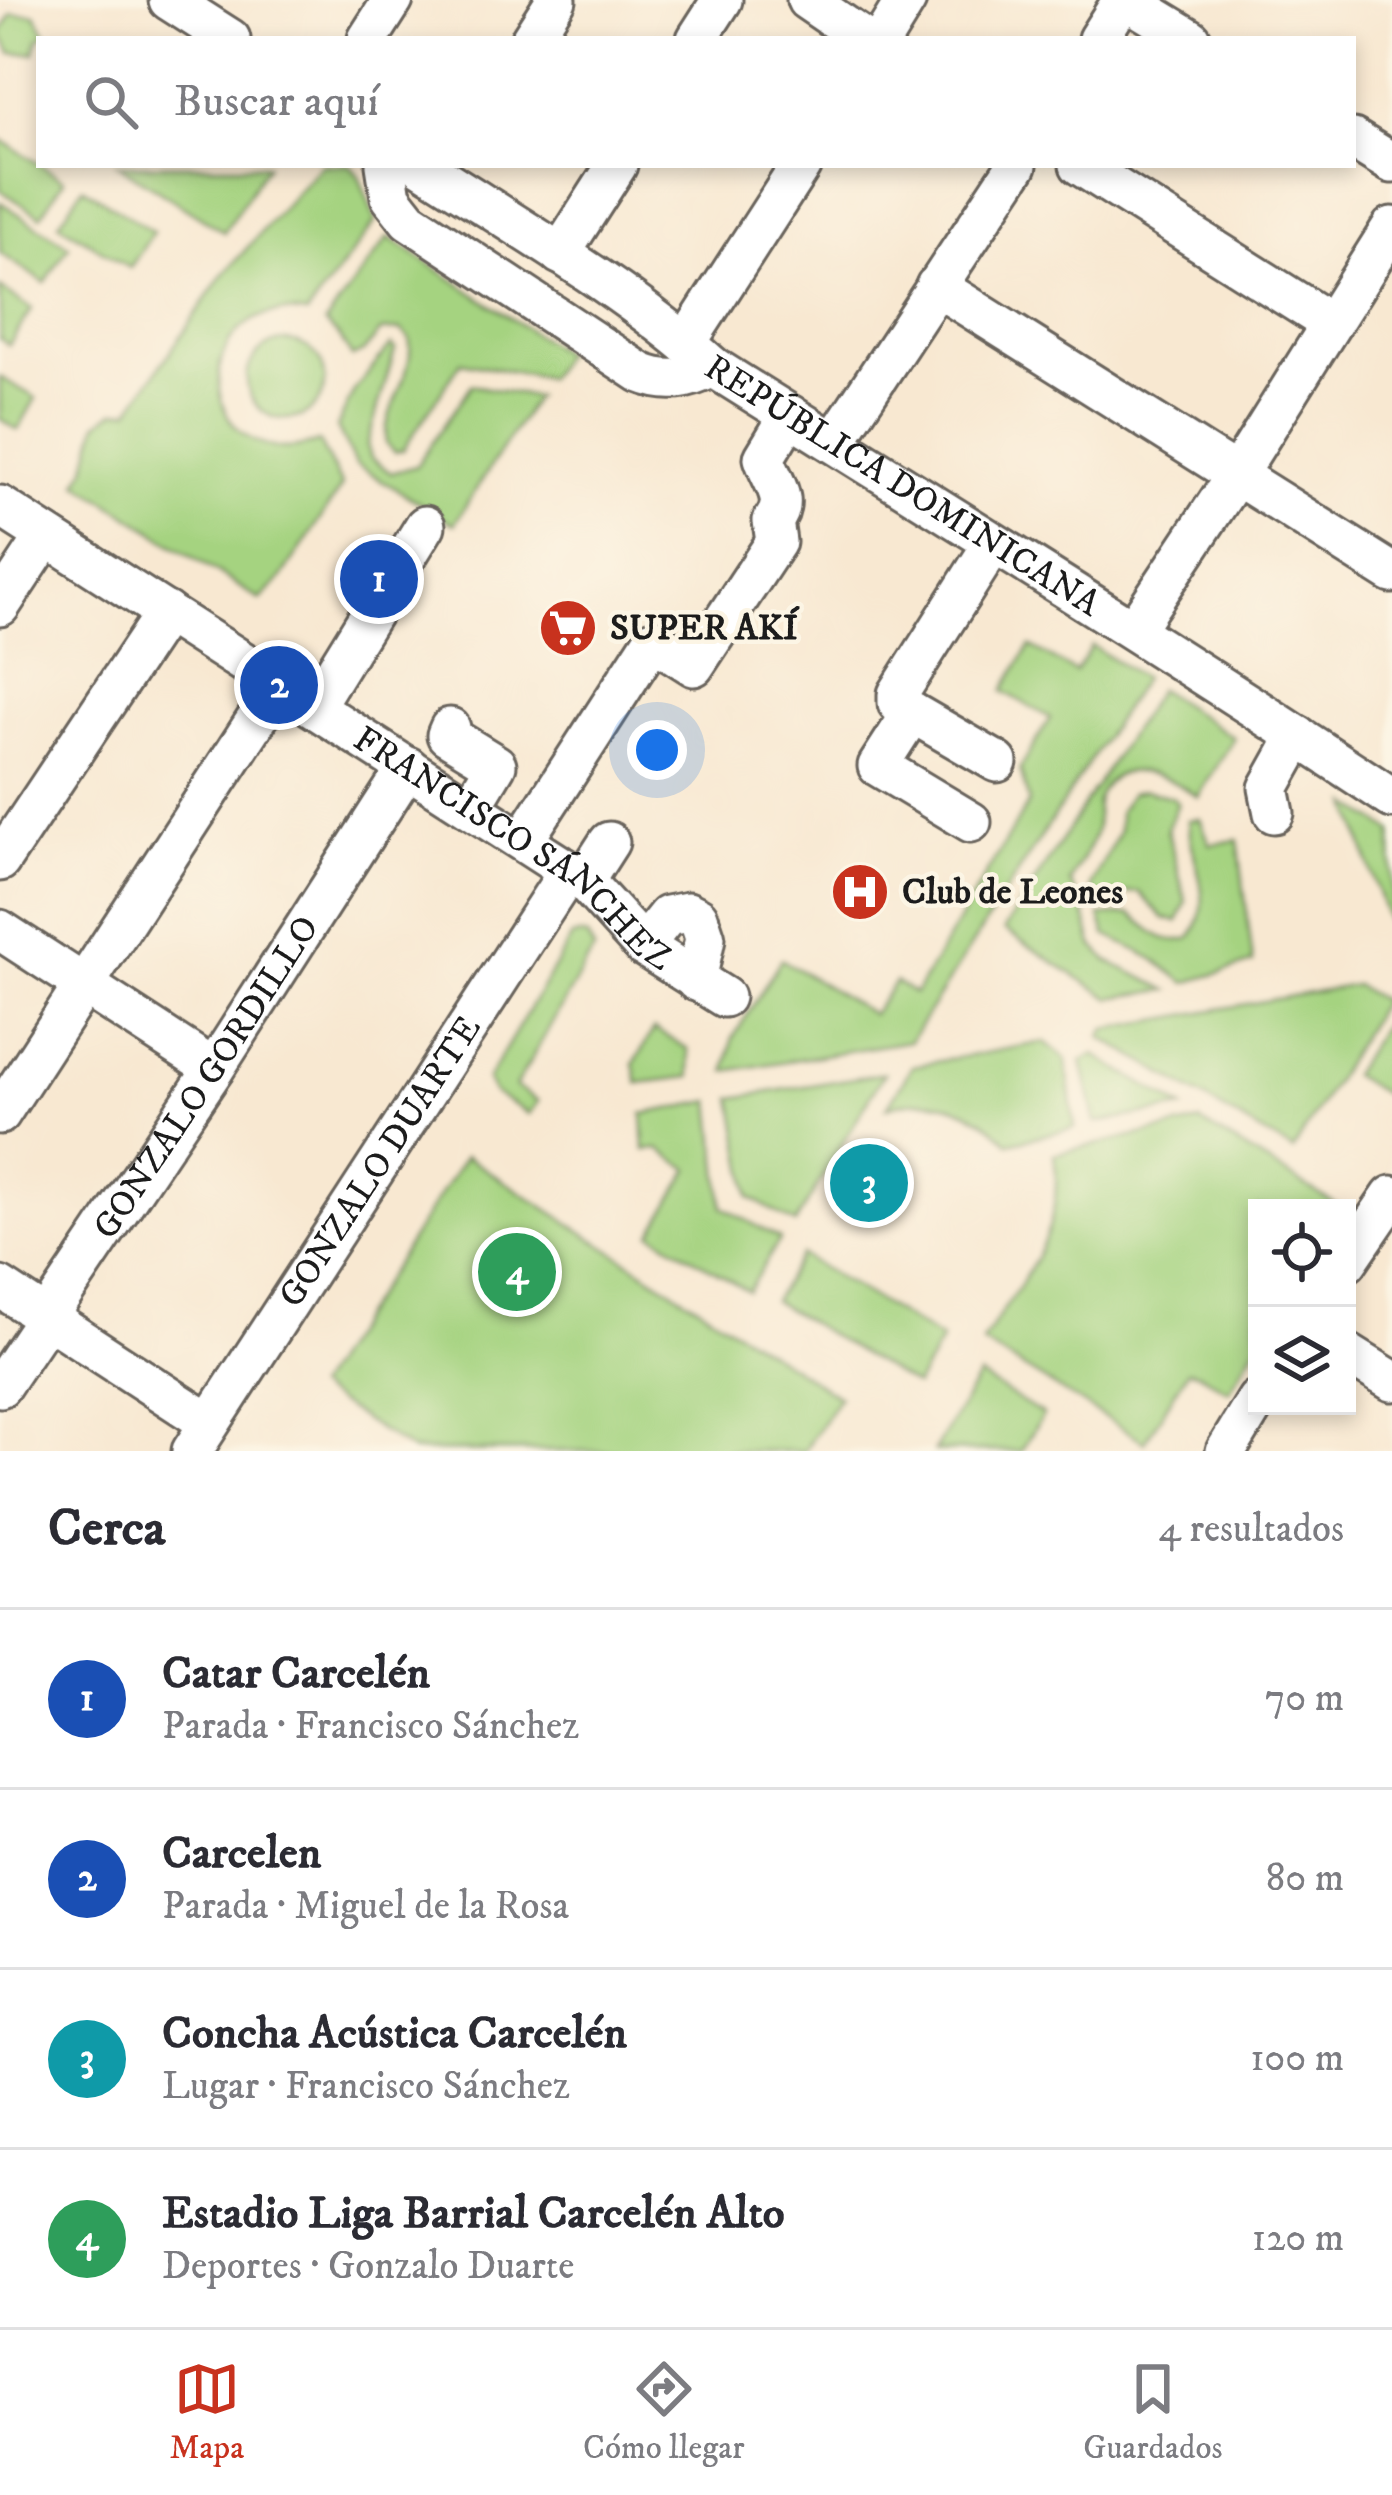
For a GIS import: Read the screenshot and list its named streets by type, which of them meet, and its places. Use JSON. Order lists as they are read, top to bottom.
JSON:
{
  "streets": {
    "street": [
      "REPÚBLICA DOMINICANA",
      "FRANCISCO SÁNCHEZ",
      "GONZALO GORDILLO",
      "GONZALO DUARTE"
    ]
  },
  "crossings": [
    ["FRANCISCO SÁNCHEZ", "GONZALO GORDILLO"],
    ["FRANCISCO SÁNCHEZ", "GONZALO DUARTE"]
  ],
  "places": {
    "supermarket": ["SUPER AKÍ"],
    "hospital": ["Club de Leones"]
  },
  "page": {
    "search": "Buscar aquí",
    "pins": [
      "1",
      "2",
      "3",
      "4"
    ],
    "heading": ["Cerca", "4 resultados"],
    "list": [
      {
        "mark": "1",
        "name": "Catar Carcelén",
        "note": "Parada · Francisco Sánchez",
        "value": "70 m"
      },
      {
        "mark": "2",
        "name": "Carcelen",
        "note": "Parada · Miguel de la Rosa",
        "value": "80 m"
      },
      {
        "mark": "3",
        "name": "Concha Acústica Carcelén",
        "note": "Lugar · Francisco Sánchez",
        "value": "100 m"
      },
      {
        "mark": "4",
        "name": "Estadio Liga Barrial Carcelén Alto",
        "note": "Deportes · Gonzalo Duarte",
        "value": "120 m"
      }
    ],
    "nav": ["Mapa", "Cómo llegar", "Guardados"]
  }
}
